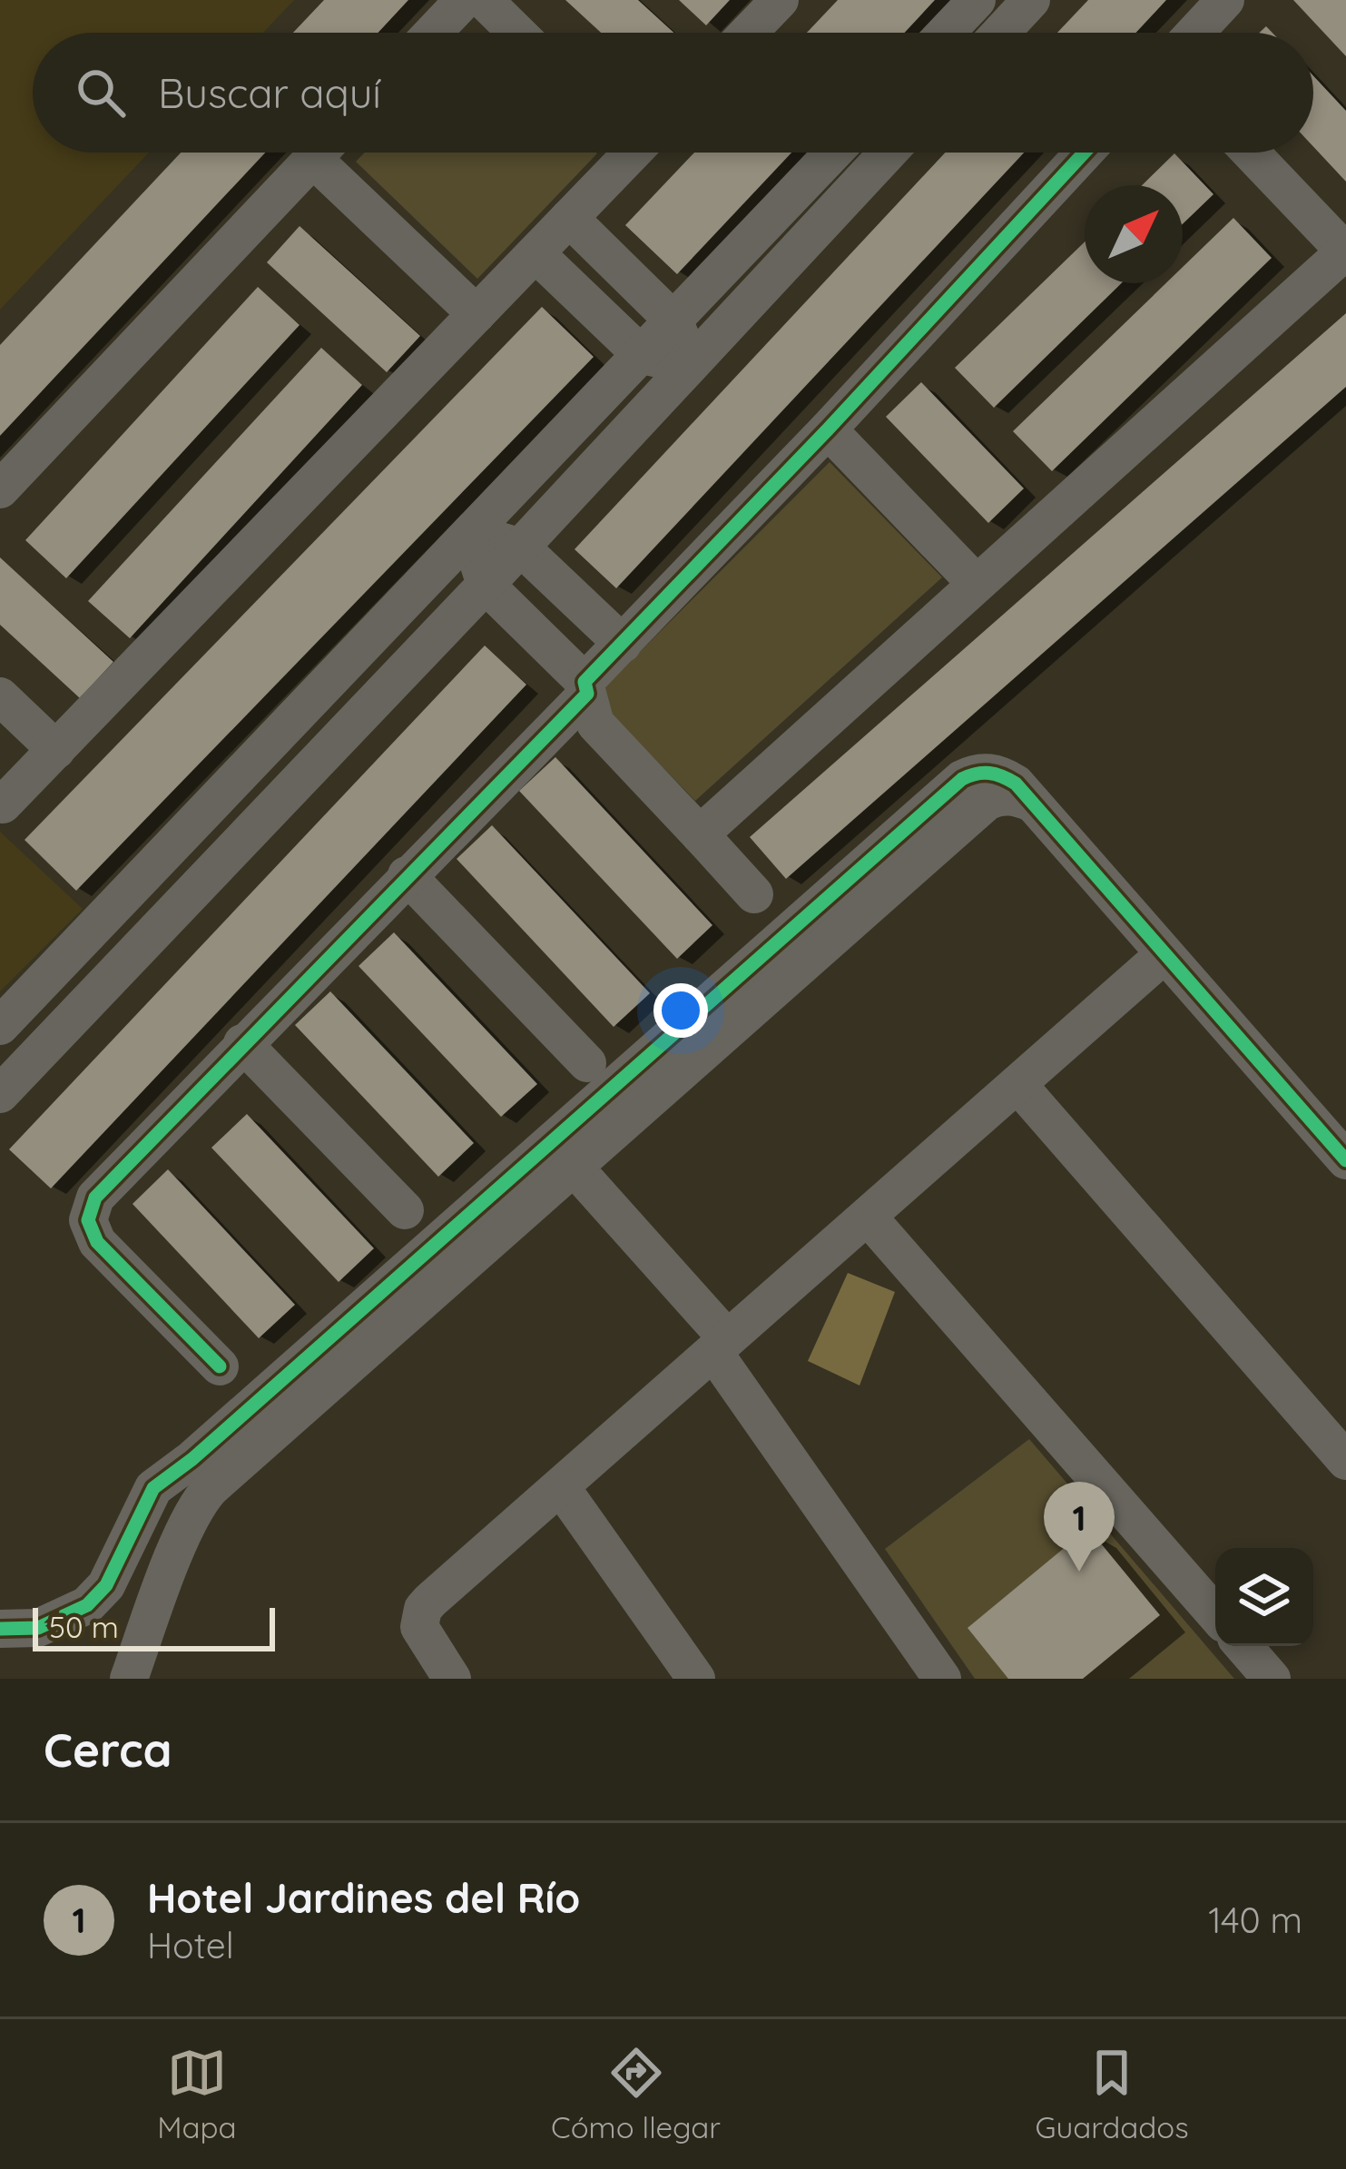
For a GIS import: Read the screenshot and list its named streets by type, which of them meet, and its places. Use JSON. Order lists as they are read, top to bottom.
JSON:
{
  "scale_bar": "50 m",
  "north": "top right",
  "page": {
    "search": "Buscar aquí",
    "pins": "1",
    "scale": "50 m",
    "heading": "Cerca",
    "list": [
      {
        "mark": "1",
        "name": "Hotel Jardines del Río",
        "note": "Hotel",
        "value": "140 m"
      }
    ],
    "nav": ["Mapa", "Cómo llegar", "Guardados"]
  }
}
